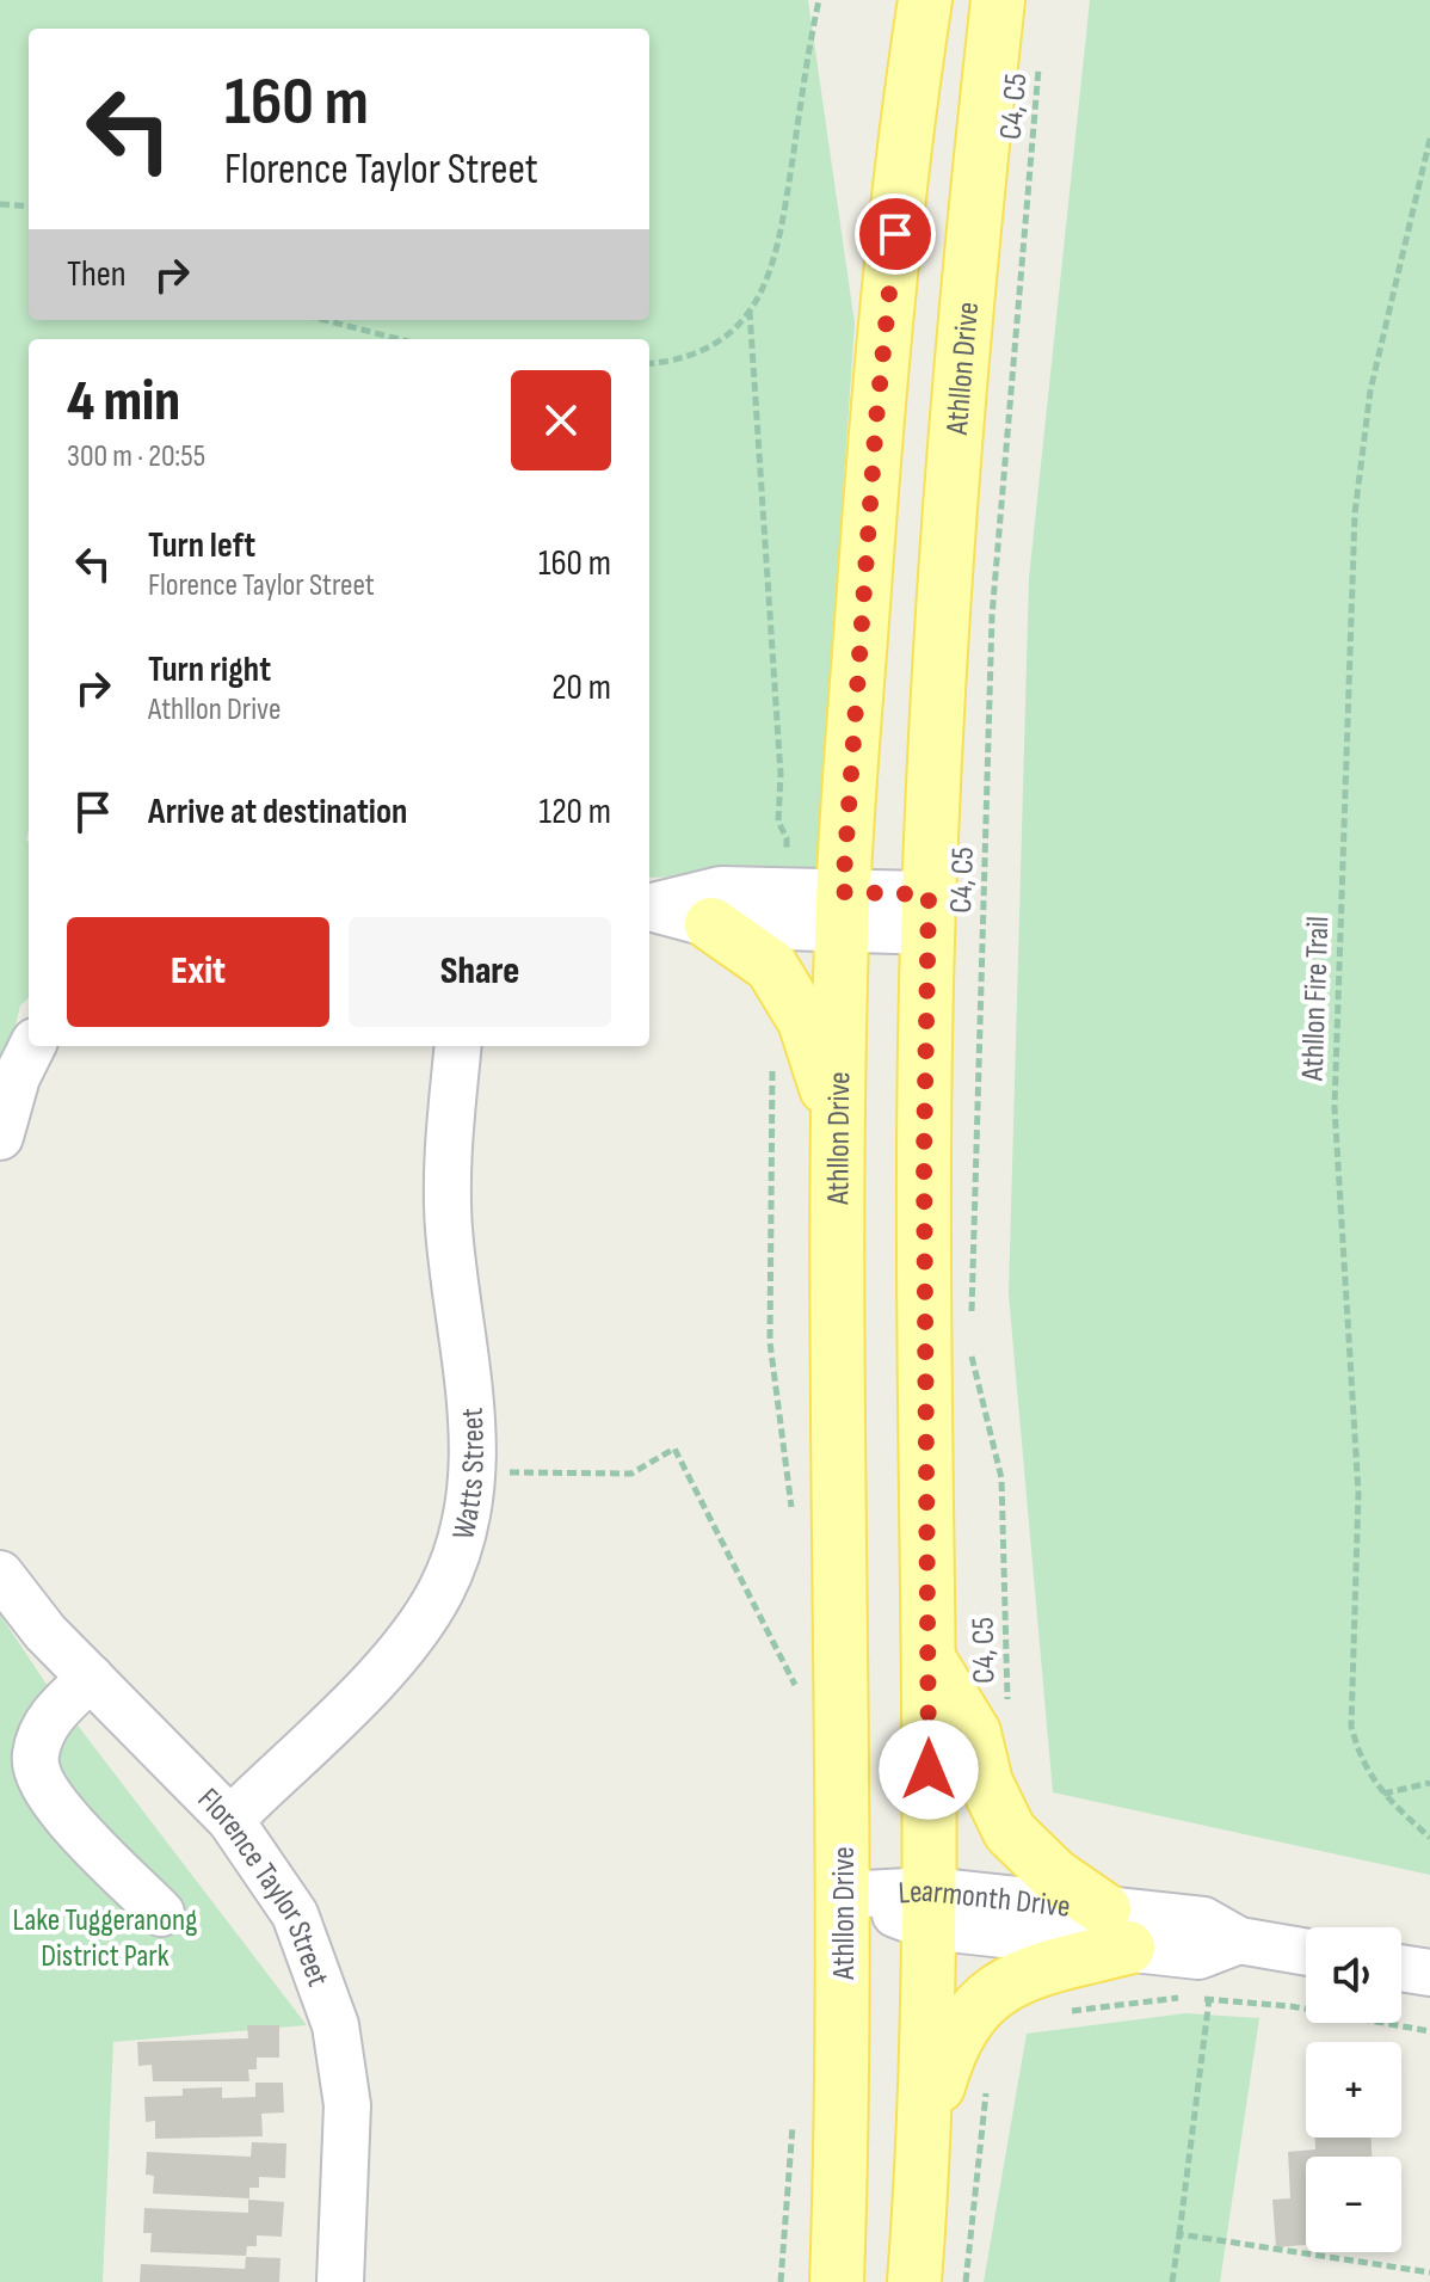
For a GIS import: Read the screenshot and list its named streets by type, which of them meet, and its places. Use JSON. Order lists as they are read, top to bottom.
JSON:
{
  "streets": {
    "main road": ["Athllon Drive"],
    "street": ["Watts Street", "Florence Taylor Street", "Learmonth Drive"],
    "path": ["C4, C5", "Athllon Fire Trail"]
  },
  "crossings": [
    ["Athllon Drive", "Learmonth Drive"],
    ["Watts Street", "Florence Taylor Street"]
  ],
  "parks": ["Lake Tuggeranong District Park"],
  "page": {
    "turn": ["160 m", "Florence Taylor Street"],
    "then": "Then",
    "heading": ["4 min", "300 m · 20:55"],
    "list": [
      {
        "name": "Turn left",
        "note": "Florence Taylor Street",
        "value": "160 m"
      },
      {
        "name": "Turn right",
        "note": "Athllon Drive",
        "value": "20 m"
      },
      {
        "name": "Arrive at destination",
        "value": "120 m"
      }
    ],
    "buttons": ["Exit", "Share"],
    "map_buttons": ["+", "−"]
  }
}
